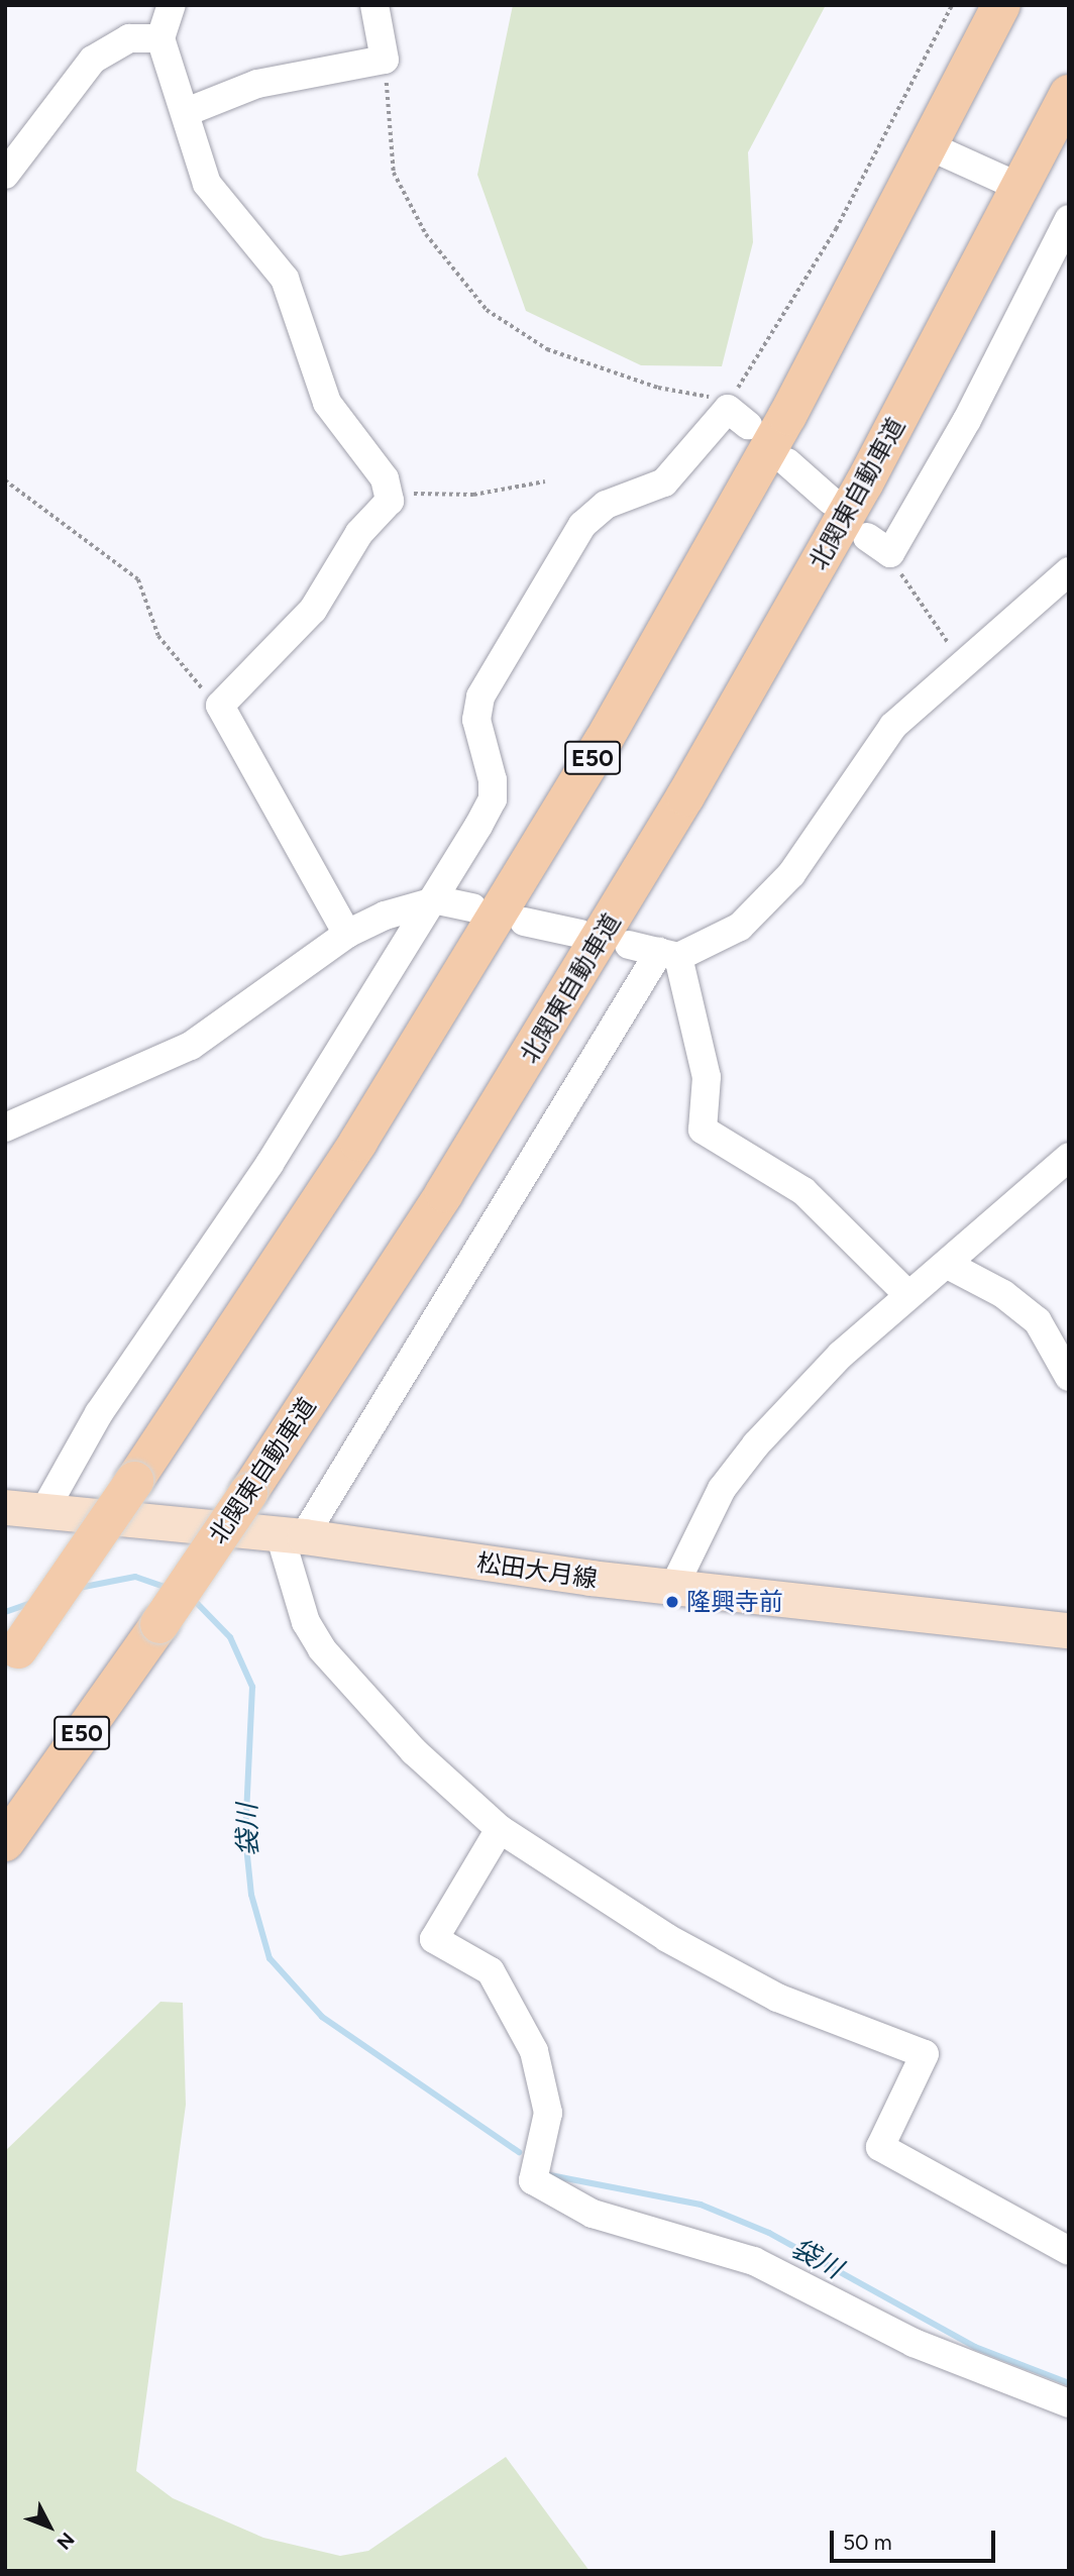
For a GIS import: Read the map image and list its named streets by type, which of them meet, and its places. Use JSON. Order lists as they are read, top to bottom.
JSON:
{
  "streets": {
    "highway": ["北関東自動車道", "E50"],
    "main road": ["松田大月線"]
  },
  "water": ["袋川"],
  "places": ["隆興寺前"],
  "scale_bar": "50 m",
  "north": "bottom right"
}
